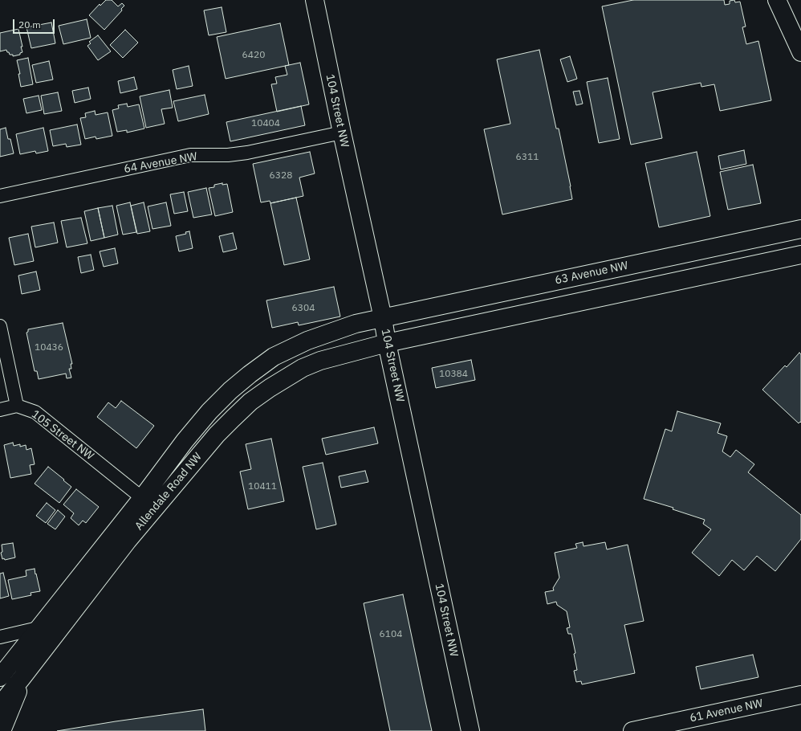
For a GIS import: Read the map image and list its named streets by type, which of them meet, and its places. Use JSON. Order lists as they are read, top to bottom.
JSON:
{
  "streets": {
    "main road": [
      "104 Street NW",
      "63 Avenue NW",
      "Allendale Road NW",
      "61 Avenue NW"
    ],
    "street": ["64 Avenue NW", "105 Street NW"]
  },
  "crossings": [
    ["104 Street NW", "64 Avenue NW"],
    ["104 Street NW", "63 Avenue NW"],
    ["104 Street NW", "Allendale Road NW"],
    ["63 Avenue NW", "Allendale Road NW"],
    ["105 Street NW", "Allendale Road NW"]
  ],
  "house_numbers": [
    "6420",
    "10404",
    "6311",
    "6328",
    "6304",
    "10436",
    "10384",
    "10411",
    "6104"
  ],
  "scale_bar": "20 m"
}
